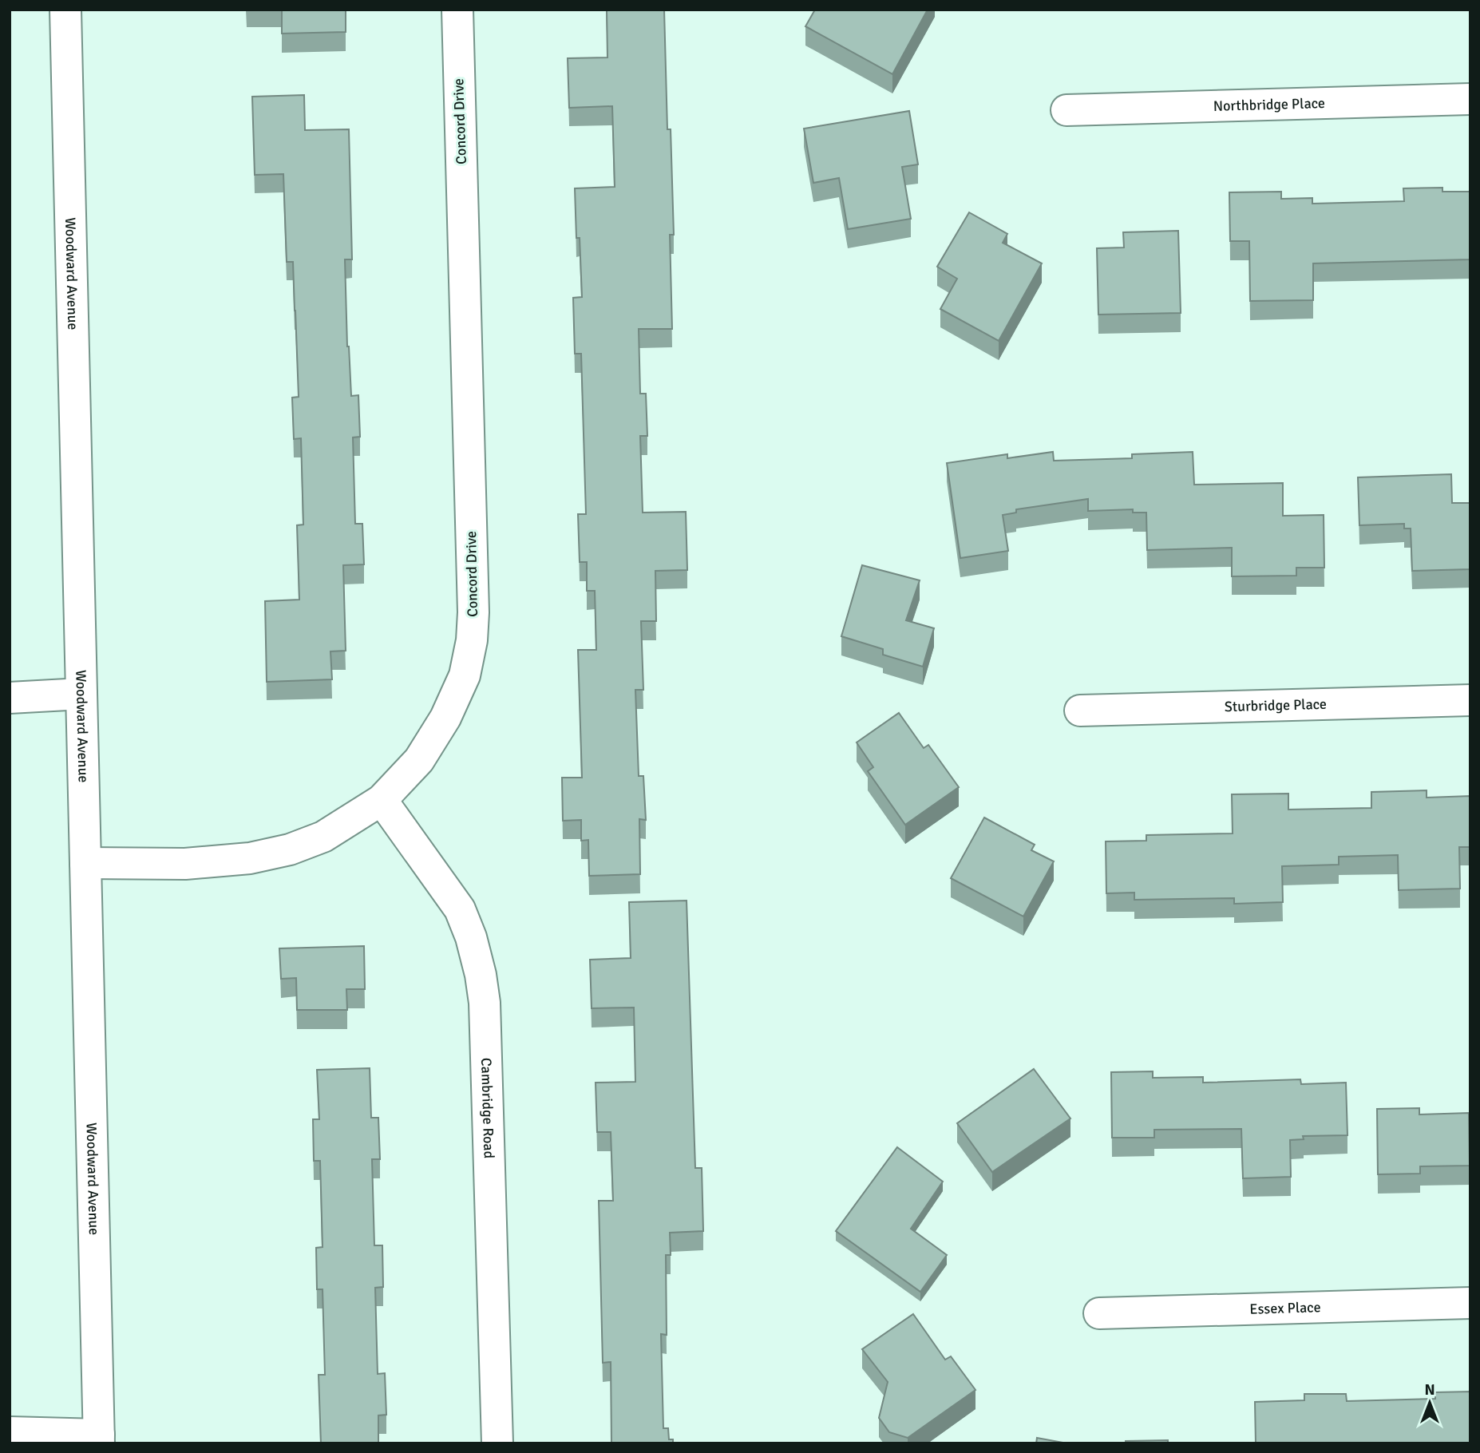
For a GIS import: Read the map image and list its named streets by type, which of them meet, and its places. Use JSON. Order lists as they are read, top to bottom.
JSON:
{
  "streets": {
    "street": [
      "Northbridge Place",
      "Concord Drive",
      "Woodward Avenue",
      "Sturbridge Place",
      "Cambridge Road",
      "Essex Place"
    ]
  },
  "crossings": [
    ["Concord Drive", "Woodward Avenue"],
    ["Concord Drive", "Cambridge Road"]
  ],
  "north": "top"
}
